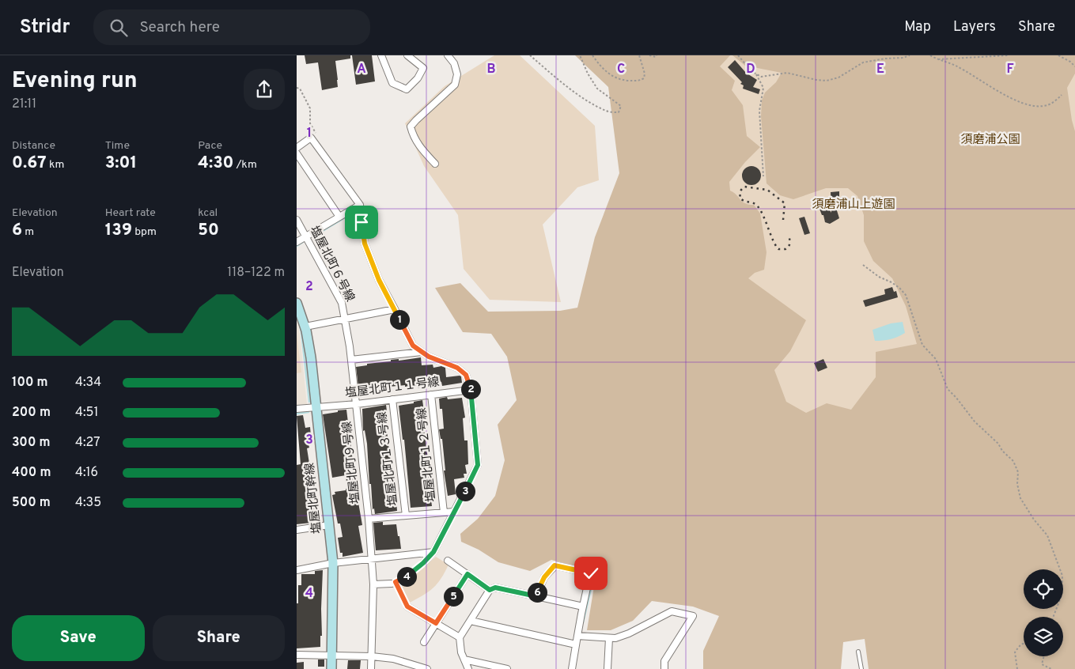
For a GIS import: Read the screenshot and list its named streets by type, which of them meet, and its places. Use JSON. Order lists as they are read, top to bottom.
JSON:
{
  "streets": {
    "street": [
      "塩屋北町６号線",
      "塩屋北町１１号線",
      "塩屋北町１２号線",
      "塩屋北町１３号線",
      "塩屋北町９号線",
      "塩屋北町幹線"
    ]
  },
  "crossings": [
    ["塩屋北町６号線", "塩屋北町９号線"],
    ["塩屋北町１１号線", "塩屋北町１２号線"],
    ["塩屋北町１１号線", "塩屋北町１３号線"],
    ["塩屋北町１１号線", "塩屋北町９号線"],
    ["塩屋北町１１号線", "塩屋北町幹線"],
    ["塩屋北町１２号線", "塩屋北町９号線"],
    ["塩屋北町１３号線", "塩屋北町９号線"]
  ],
  "parks": ["須磨浦公園", "須磨浦山上遊園"],
  "page": {
    "header": "Stridr",
    "search": "Search here",
    "nav": ["Map", "Layers", "Share"],
    "heading": ["Evening run", "21:11"],
    "stats": [
      ["Distance", "0.67 km"],
      ["Time", "3:01"],
      ["Pace", "4:30 /km"],
      ["Elevation", "6 m"],
      ["Heart rate", "139 bpm"],
      ["kcal", "50"]
    ],
    "chart": ["Elevation", "118–122 m"],
    "pins": [
      "1",
      "2",
      "3",
      "4",
      "6",
      "5"
    ],
    "list": [
      {
        "name": "100 m",
        "note": "4:34"
      },
      {
        "name": "200 m",
        "note": "4:51"
      },
      {
        "name": "300 m",
        "note": "4:27"
      },
      {
        "name": "400 m",
        "note": "4:16"
      },
      {
        "name": "500 m",
        "note": "4:35"
      }
    ],
    "buttons": ["Save", "Share"]
  },
  "grid": {
    "columns": [
      "A",
      "B",
      "C",
      "D",
      "E",
      "F"
    ],
    "rows": [
      "1",
      "2",
      "3",
      "4"
    ]
  }
}
